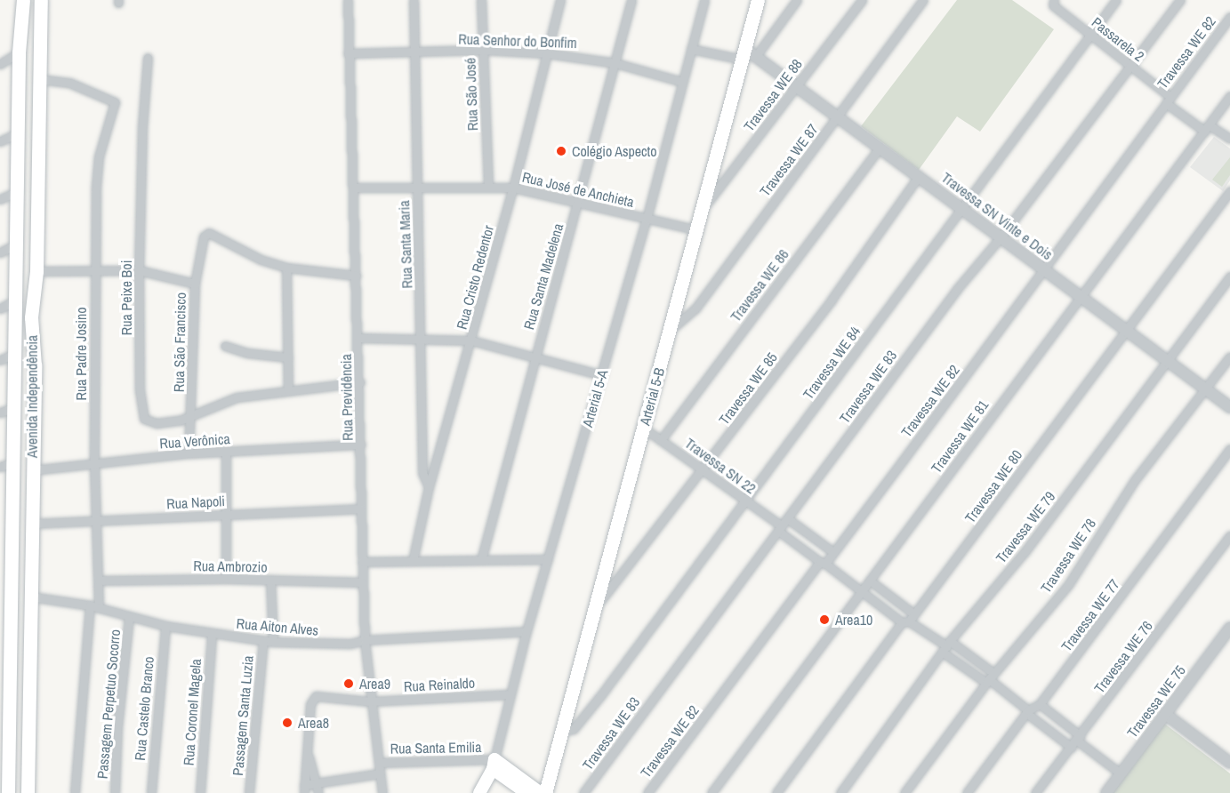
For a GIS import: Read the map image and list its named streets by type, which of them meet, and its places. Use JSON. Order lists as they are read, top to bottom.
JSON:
{
  "streets": {
    "main road": ["Avenida Independência", "Arterial 5-B", "Arterial 5-A"],
    "street": [
      "Passarela 2",
      "Rua Senhor do Bonfim",
      "Travessa WE 82",
      "Rua São José",
      "Travessa WE 88",
      "Travessa WE 87",
      "Rua José de Anchieta",
      "Travessa SN Vinte e Dois",
      "Rua Santa Maria",
      "Rua Santa Madelena",
      "Rua Cristo Redentor",
      "Travessa WE 86",
      "Rua Peixe Boi",
      "Rua São Francisco",
      "Rua Padre Josino",
      "Travessa WE 84",
      "Travessa WE 83",
      "Travessa WE 85",
      "Rua Previdência",
      "Travessa WE 81",
      "Rua Verônica",
      "Travessa SN 22",
      "Travessa WE 80",
      "Rua Napoli",
      "Travessa WE 79",
      "Travessa WE 78",
      "Rua Ambrozio",
      "Travessa WE 77",
      "Rua Aiton Alves",
      "Travessa WE 76",
      "Rua Reinaldo",
      "Travessa WE 75",
      "Passagem Perpetuo Socorro",
      "Rua Castelo Branco",
      "Rua Coronel Magela",
      "Passagem Santa Luzia",
      "Rua Santa Emilia"
    ]
  },
  "crossings": [
    ["Passarela 2", "Travessa WE 82"],
    ["Passarela 2", "Travessa WE 84"],
    ["Passarela 2", "Travessa WE 83"],
    ["Passarela 2", "Travessa WE 81"],
    ["Rua Senhor do Bonfim", "Rua São José"],
    ["Rua Senhor do Bonfim", "Rua Santa Maria"],
    ["Rua Senhor do Bonfim", "Rua Santa Madelena"],
    ["Rua Senhor do Bonfim", "Rua Cristo Redentor"],
    ["Rua Senhor do Bonfim", "Rua Previdência"],
    ["Rua Senhor do Bonfim", "Arterial 5-A"],
    ["Travessa WE 82", "Travessa SN Vinte e Dois"],
    ["Travessa WE 82", "Travessa SN 22"],
    ["Rua São José", "Rua José de Anchieta"],
    ["Travessa WE 88", "Travessa SN Vinte e Dois"],
    ["Travessa WE 88", "Arterial 5-B"],
    ["Travessa WE 87", "Travessa SN Vinte e Dois"],
    ["Travessa WE 87", "Arterial 5-B"],
    ["Rua José de Anchieta", "Rua Santa Maria"],
    ["Rua José de Anchieta", "Rua Santa Madelena"],
    ["Rua José de Anchieta", "Rua Cristo Redentor"],
    ["Rua José de Anchieta", "Arterial 5-B"],
    ["Rua José de Anchieta", "Rua Previdência"],
    ["Rua José de Anchieta", "Arterial 5-A"],
    ["Travessa SN Vinte e Dois", "Travessa WE 86"],
    ["Travessa SN Vinte e Dois", "Travessa WE 84"],
    ["Travessa SN Vinte e Dois", "Travessa WE 83"],
    ["Travessa SN Vinte e Dois", "Travessa WE 85"],
    ["Travessa SN Vinte e Dois", "Arterial 5-B"],
    ["Travessa SN Vinte e Dois", "Travessa WE 81"],
    ["Travessa SN Vinte e Dois", "Travessa WE 80"],
    ["Travessa SN Vinte e Dois", "Travessa WE 79"],
    ["Travessa SN Vinte e Dois", "Travessa WE 78"],
    ["Rua Santa Maria", "Rua Cristo Redentor"],
    ["Travessa WE 86", "Travessa SN 22"],
    ["Rua Peixe Boi", "Rua São Francisco"],
    ["Rua São Francisco", "Rua Verônica"],
    ["Rua Padre Josino", "Avenida Independência"],
    ["Rua Padre Josino", "Rua Verônica"],
    ["Rua Padre Josino", "Rua Napoli"],
    ["Rua Padre Josino", "Rua Ambrozio"],
    ["Rua Padre Josino", "Rua Aiton Alves"],
    ["Travessa WE 84", "Arterial 5-B"],
    ["Travessa WE 84", "Travessa SN 22"],
    ["Travessa WE 83", "Travessa SN 22"],
    ["Travessa WE 85", "Arterial 5-B"],
    ["Travessa WE 85", "Travessa SN 22"],
    ["Avenida Independência", "Rua Verônica"],
    ["Avenida Independência", "Rua Napoli"],
    ["Avenida Independência", "Rua Aiton Alves"],
    ["Arterial 5-B", "Travessa SN 22"],
    ["Rua Previdência", "Rua Verônica"],
    ["Rua Previdência", "Rua Napoli"],
    ["Rua Previdência", "Rua Ambrozio"],
    ["Rua Previdência", "Rua Aiton Alves"],
    ["Rua Previdência", "Rua Reinaldo"],
    ["Rua Previdência", "Rua Santa Emilia"],
    ["Arterial 5-A", "Rua Aiton Alves"],
    ["Arterial 5-A", "Rua Reinaldo"],
    ["Arterial 5-A", "Rua Santa Emilia"],
    ["Travessa WE 81", "Travessa SN 22"],
    ["Travessa SN 22", "Travessa WE 80"],
    ["Rua Aiton Alves", "Passagem Perpetuo Socorro"],
    ["Rua Aiton Alves", "Rua Castelo Branco"],
    ["Rua Aiton Alves", "Rua Coronel Magela"],
    ["Rua Aiton Alves", "Passagem Santa Luzia"]
  ],
  "places": [
    "Colégio Aspecto",
    "Area10",
    "Area9",
    "Area8"
  ]
}
